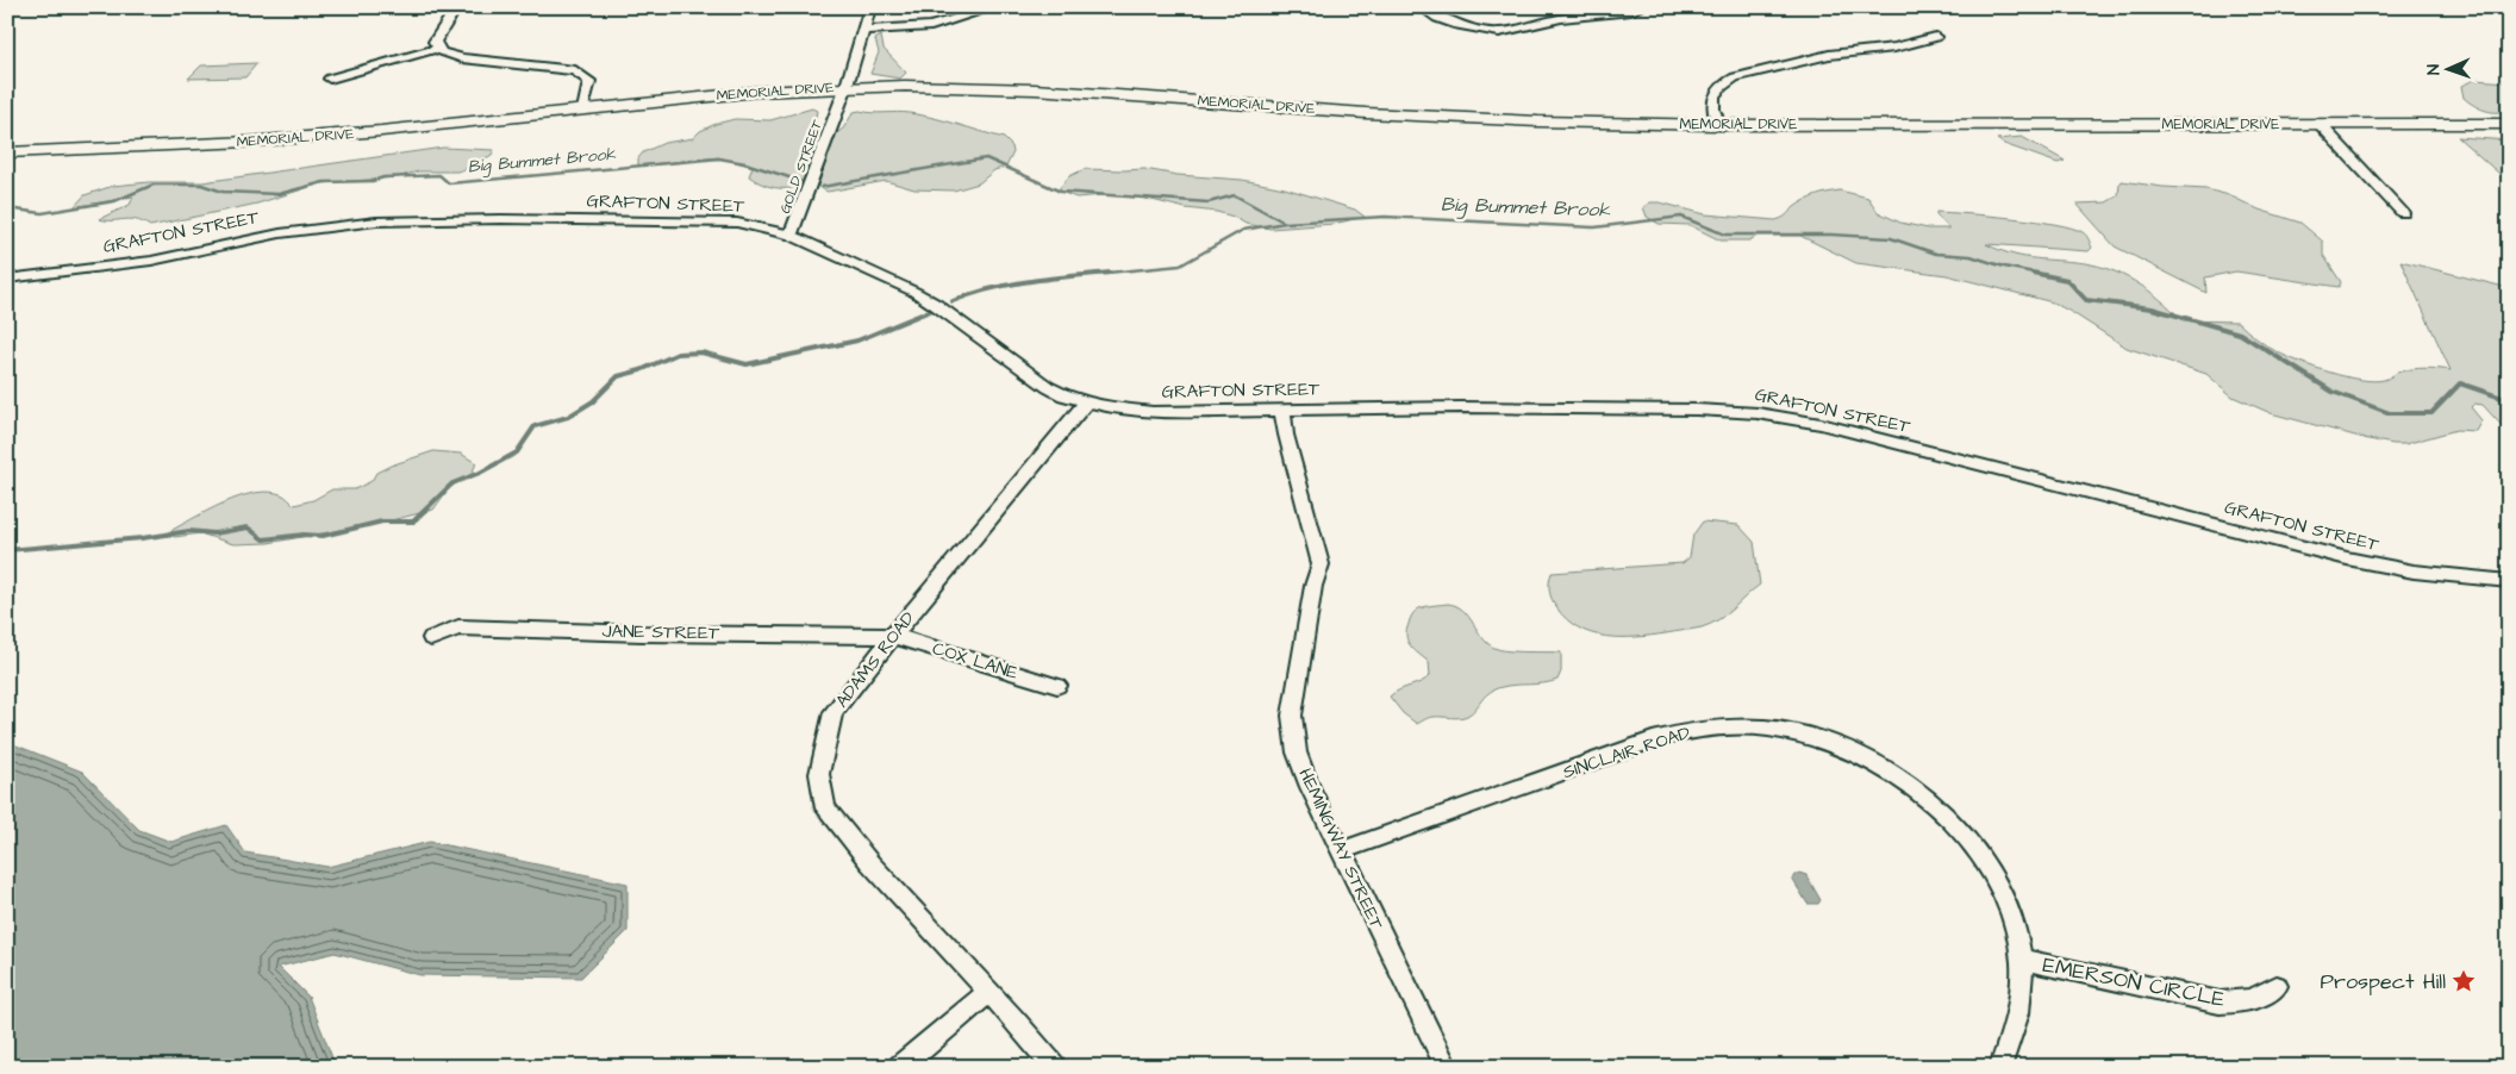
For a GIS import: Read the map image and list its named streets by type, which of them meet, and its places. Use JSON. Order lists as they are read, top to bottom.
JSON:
{
  "streets": {
    "main road": ["MEMORIAL DRIVE"],
    "street": [
      "GOLD STREET",
      "GRAFTON STREET",
      "JANE STREET",
      "ADAMS ROAD",
      "COX LANE",
      "SINCLAIR ROAD",
      "HEMINGWAY STREET",
      "EMERSON CIRCLE"
    ]
  },
  "crossings": [
    ["MEMORIAL DRIVE", "GOLD STREET"],
    ["GOLD STREET", "GRAFTON STREET"],
    ["GRAFTON STREET", "ADAMS ROAD"],
    ["GRAFTON STREET", "HEMINGWAY STREET"],
    ["JANE STREET", "ADAMS ROAD"],
    ["JANE STREET", "COX LANE"],
    ["ADAMS ROAD", "COX LANE"],
    ["SINCLAIR ROAD", "HEMINGWAY STREET"],
    ["SINCLAIR ROAD", "EMERSON CIRCLE"]
  ],
  "water": ["Big Bummet Brook"],
  "places": {
    "place": ["Prospect Hill"]
  },
  "north": "left"
}
